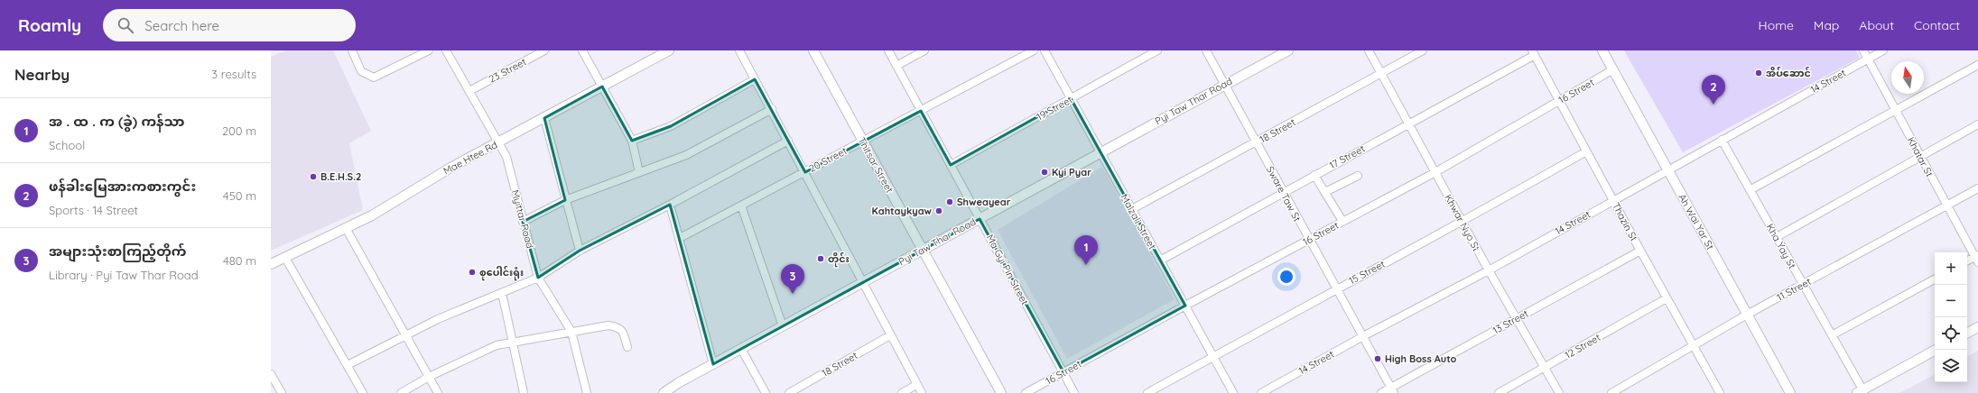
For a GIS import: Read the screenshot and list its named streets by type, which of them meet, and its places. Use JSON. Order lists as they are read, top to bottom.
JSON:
{
  "streets": {
    "street": [
      "23 Street",
      "14 Street",
      "16 Street",
      "Pyi Taw Thar Road",
      "19 Street",
      "18 Street",
      "17 Street",
      "Khatar St",
      "Mae Htee Rd",
      "20 Street",
      "Thitsar Street",
      "Sware Taw St",
      "Myittar Road",
      "Malzali Street",
      "Thazin St",
      "Ah Wai Yar St",
      "Khwar Nyo St",
      "Kha Yay St",
      "Ma Gyi Pin Street",
      "15 Street",
      "11 Street",
      "13 Street",
      "12 Street"
    ]
  },
  "crossings": [
    ["23 Street", "Myittar Road"],
    ["14 Street", "Khatar St"],
    ["14 Street", "Sware Taw St"],
    ["14 Street", "Thazin St"],
    ["14 Street", "Ah Wai Yar St"],
    ["14 Street", "Khwar Nyo St"],
    ["14 Street", "Kha Yay St"],
    ["16 Street", "Sware Taw St"],
    ["16 Street", "Malzali Street"],
    ["16 Street", "Thazin St"],
    ["16 Street", "Ah Wai Yar St"],
    ["16 Street", "Khwar Nyo St"],
    ["16 Street", "Ma Gyi Pin Street"],
    ["Pyi Taw Thar Road", "Thitsar Street"],
    ["Pyi Taw Thar Road", "Sware Taw St"],
    ["Pyi Taw Thar Road", "Malzali Street"],
    ["Pyi Taw Thar Road", "Ma Gyi Pin Street"],
    ["19 Street", "Malzali Street"],
    ["19 Street", "Ma Gyi Pin Street"],
    ["18 Street", "Sware Taw St"],
    ["18 Street", "Malzali Street"],
    ["18 Street", "Khwar Nyo St"],
    ["17 Street", "Sware Taw St"],
    ["17 Street", "Malzali Street"],
    ["17 Street", "Thazin St"],
    ["17 Street", "Khwar Nyo St"],
    ["Khatar St", "11 Street"],
    ["Mae Htee Rd", "Myittar Road"],
    ["20 Street", "Thitsar Street"],
    ["20 Street", "Ma Gyi Pin Street"],
    ["Sware Taw St", "15 Street"],
    ["Sware Taw St", "13 Street"],
    ["Malzali Street", "15 Street"],
    ["Thazin St", "15 Street"],
    ["Thazin St", "11 Street"],
    ["Thazin St", "13 Street"],
    ["Thazin St", "12 Street"],
    ["Ah Wai Yar St", "11 Street"],
    ["Khwar Nyo St", "15 Street"],
    ["Khwar Nyo St", "13 Street"],
    ["Khwar Nyo St", "12 Street"],
    ["Kha Yay St", "11 Street"]
  ],
  "places": [
    "အိပ်ဆောင်",
    "Kyi Pyar",
    "B.E.H.S.2",
    "Shweayear",
    "Kahtaykyaw",
    "တိုင်း",
    "စုပေါင်းရုံး",
    "High Boss Auto"
  ],
  "north": "top",
  "page": {
    "header": "Roamly",
    "search": "Search here",
    "nav": [
      "Home",
      "Map",
      "About",
      "Contact"
    ],
    "heading": ["Nearby", "3 results"],
    "pins": ["2", "1", "3"],
    "list": [
      {
        "mark": "1",
        "name": "အ . ထ . က (ခွဲ) ကန်သာ",
        "note": "School",
        "value": "200 m"
      },
      {
        "mark": "2",
        "name": "ဖန်ခါးမြေအားကစားကွင်း",
        "note": "Sports · 14 Street",
        "value": "450 m"
      },
      {
        "mark": "3",
        "name": "အများသုံးစာကြည့်တိုက်",
        "note": "Library · Pyi Taw Thar Road",
        "value": "480 m"
      }
    ],
    "map_buttons": ["+", "−"]
  }
}
